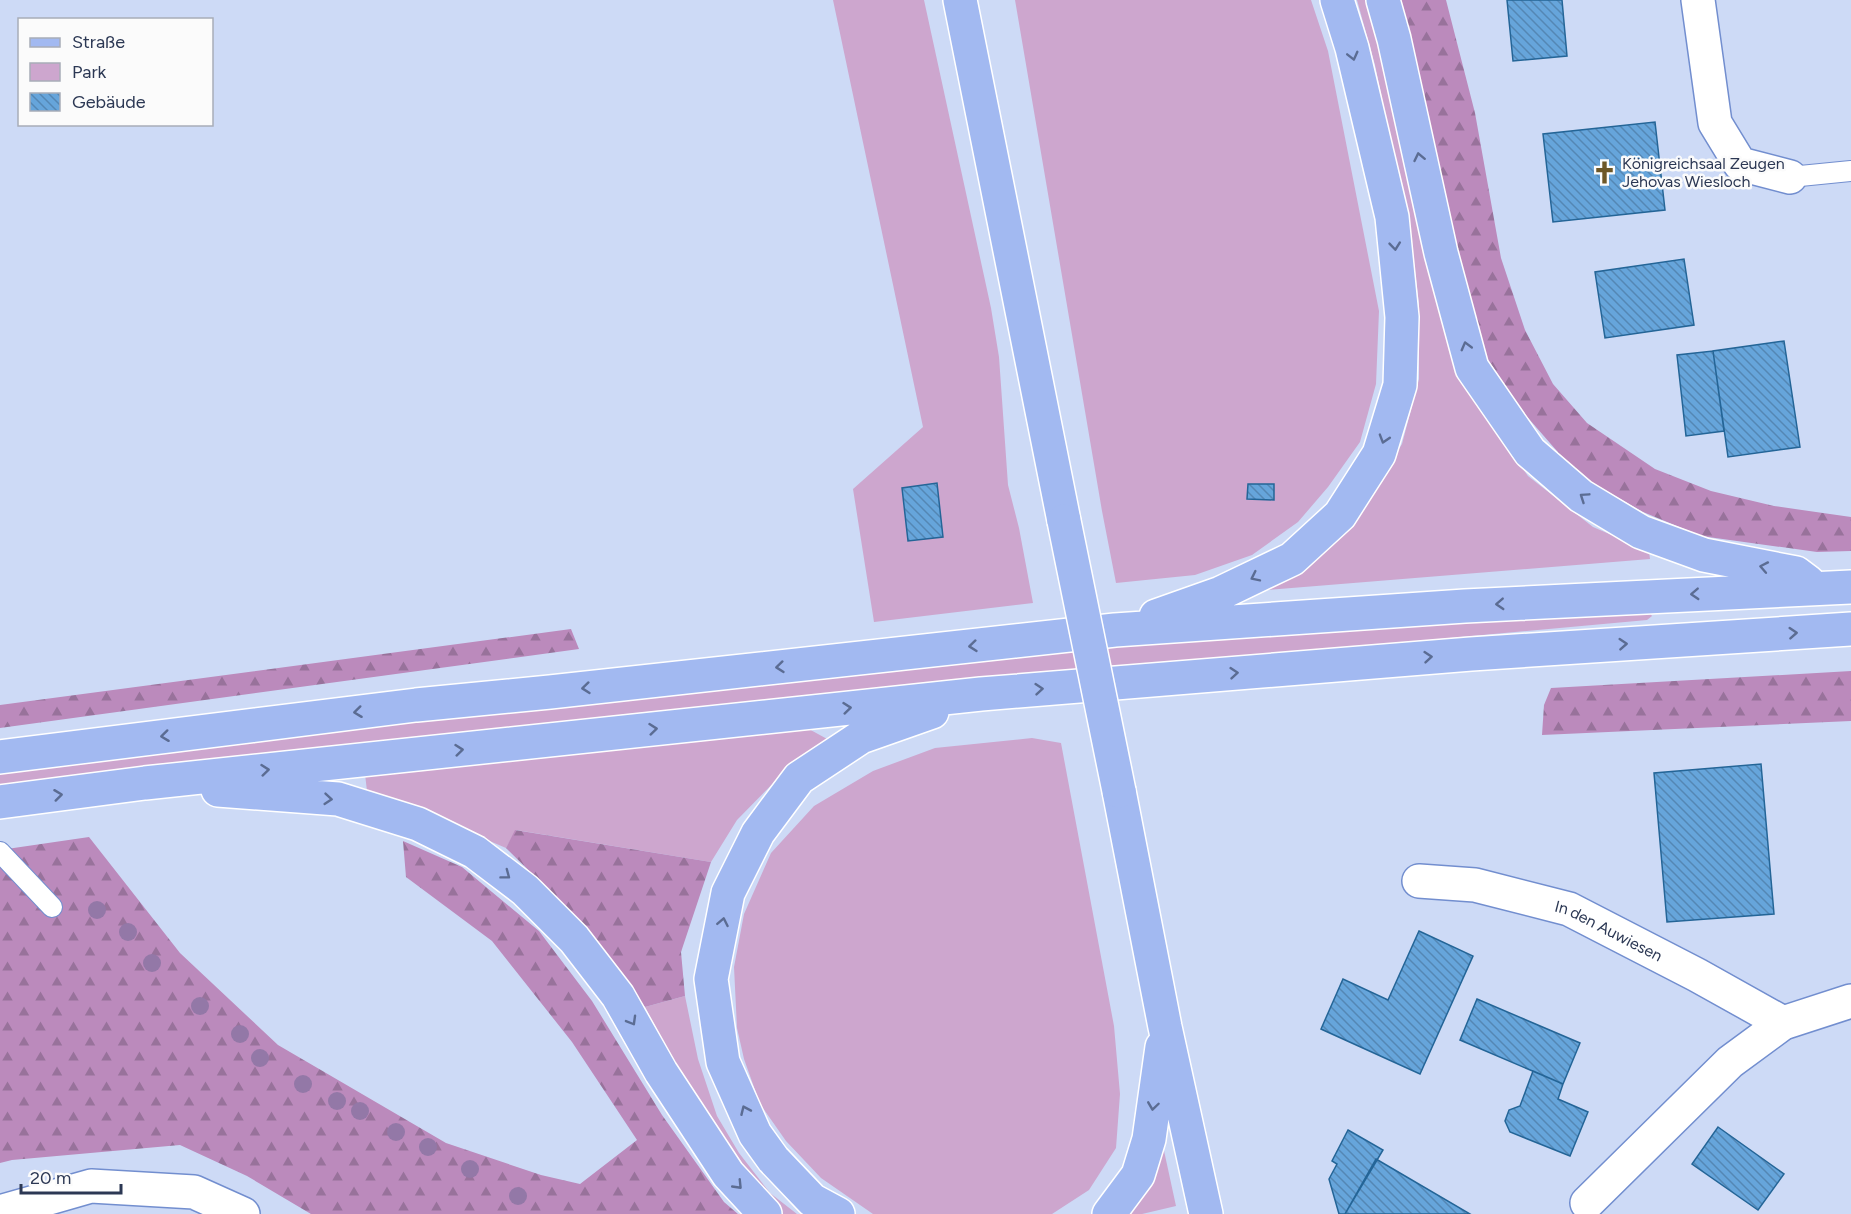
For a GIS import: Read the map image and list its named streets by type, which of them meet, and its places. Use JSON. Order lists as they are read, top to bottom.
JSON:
{
  "streets": {
    "street": ["In den Auwiesen"]
  },
  "places": {
    "church": ["Königreichsaal Zeugen Jehovas Wiesloch"]
  },
  "legend": ["Straße", "Park", "Gebäude"],
  "scale_bar": "20 m"
}
